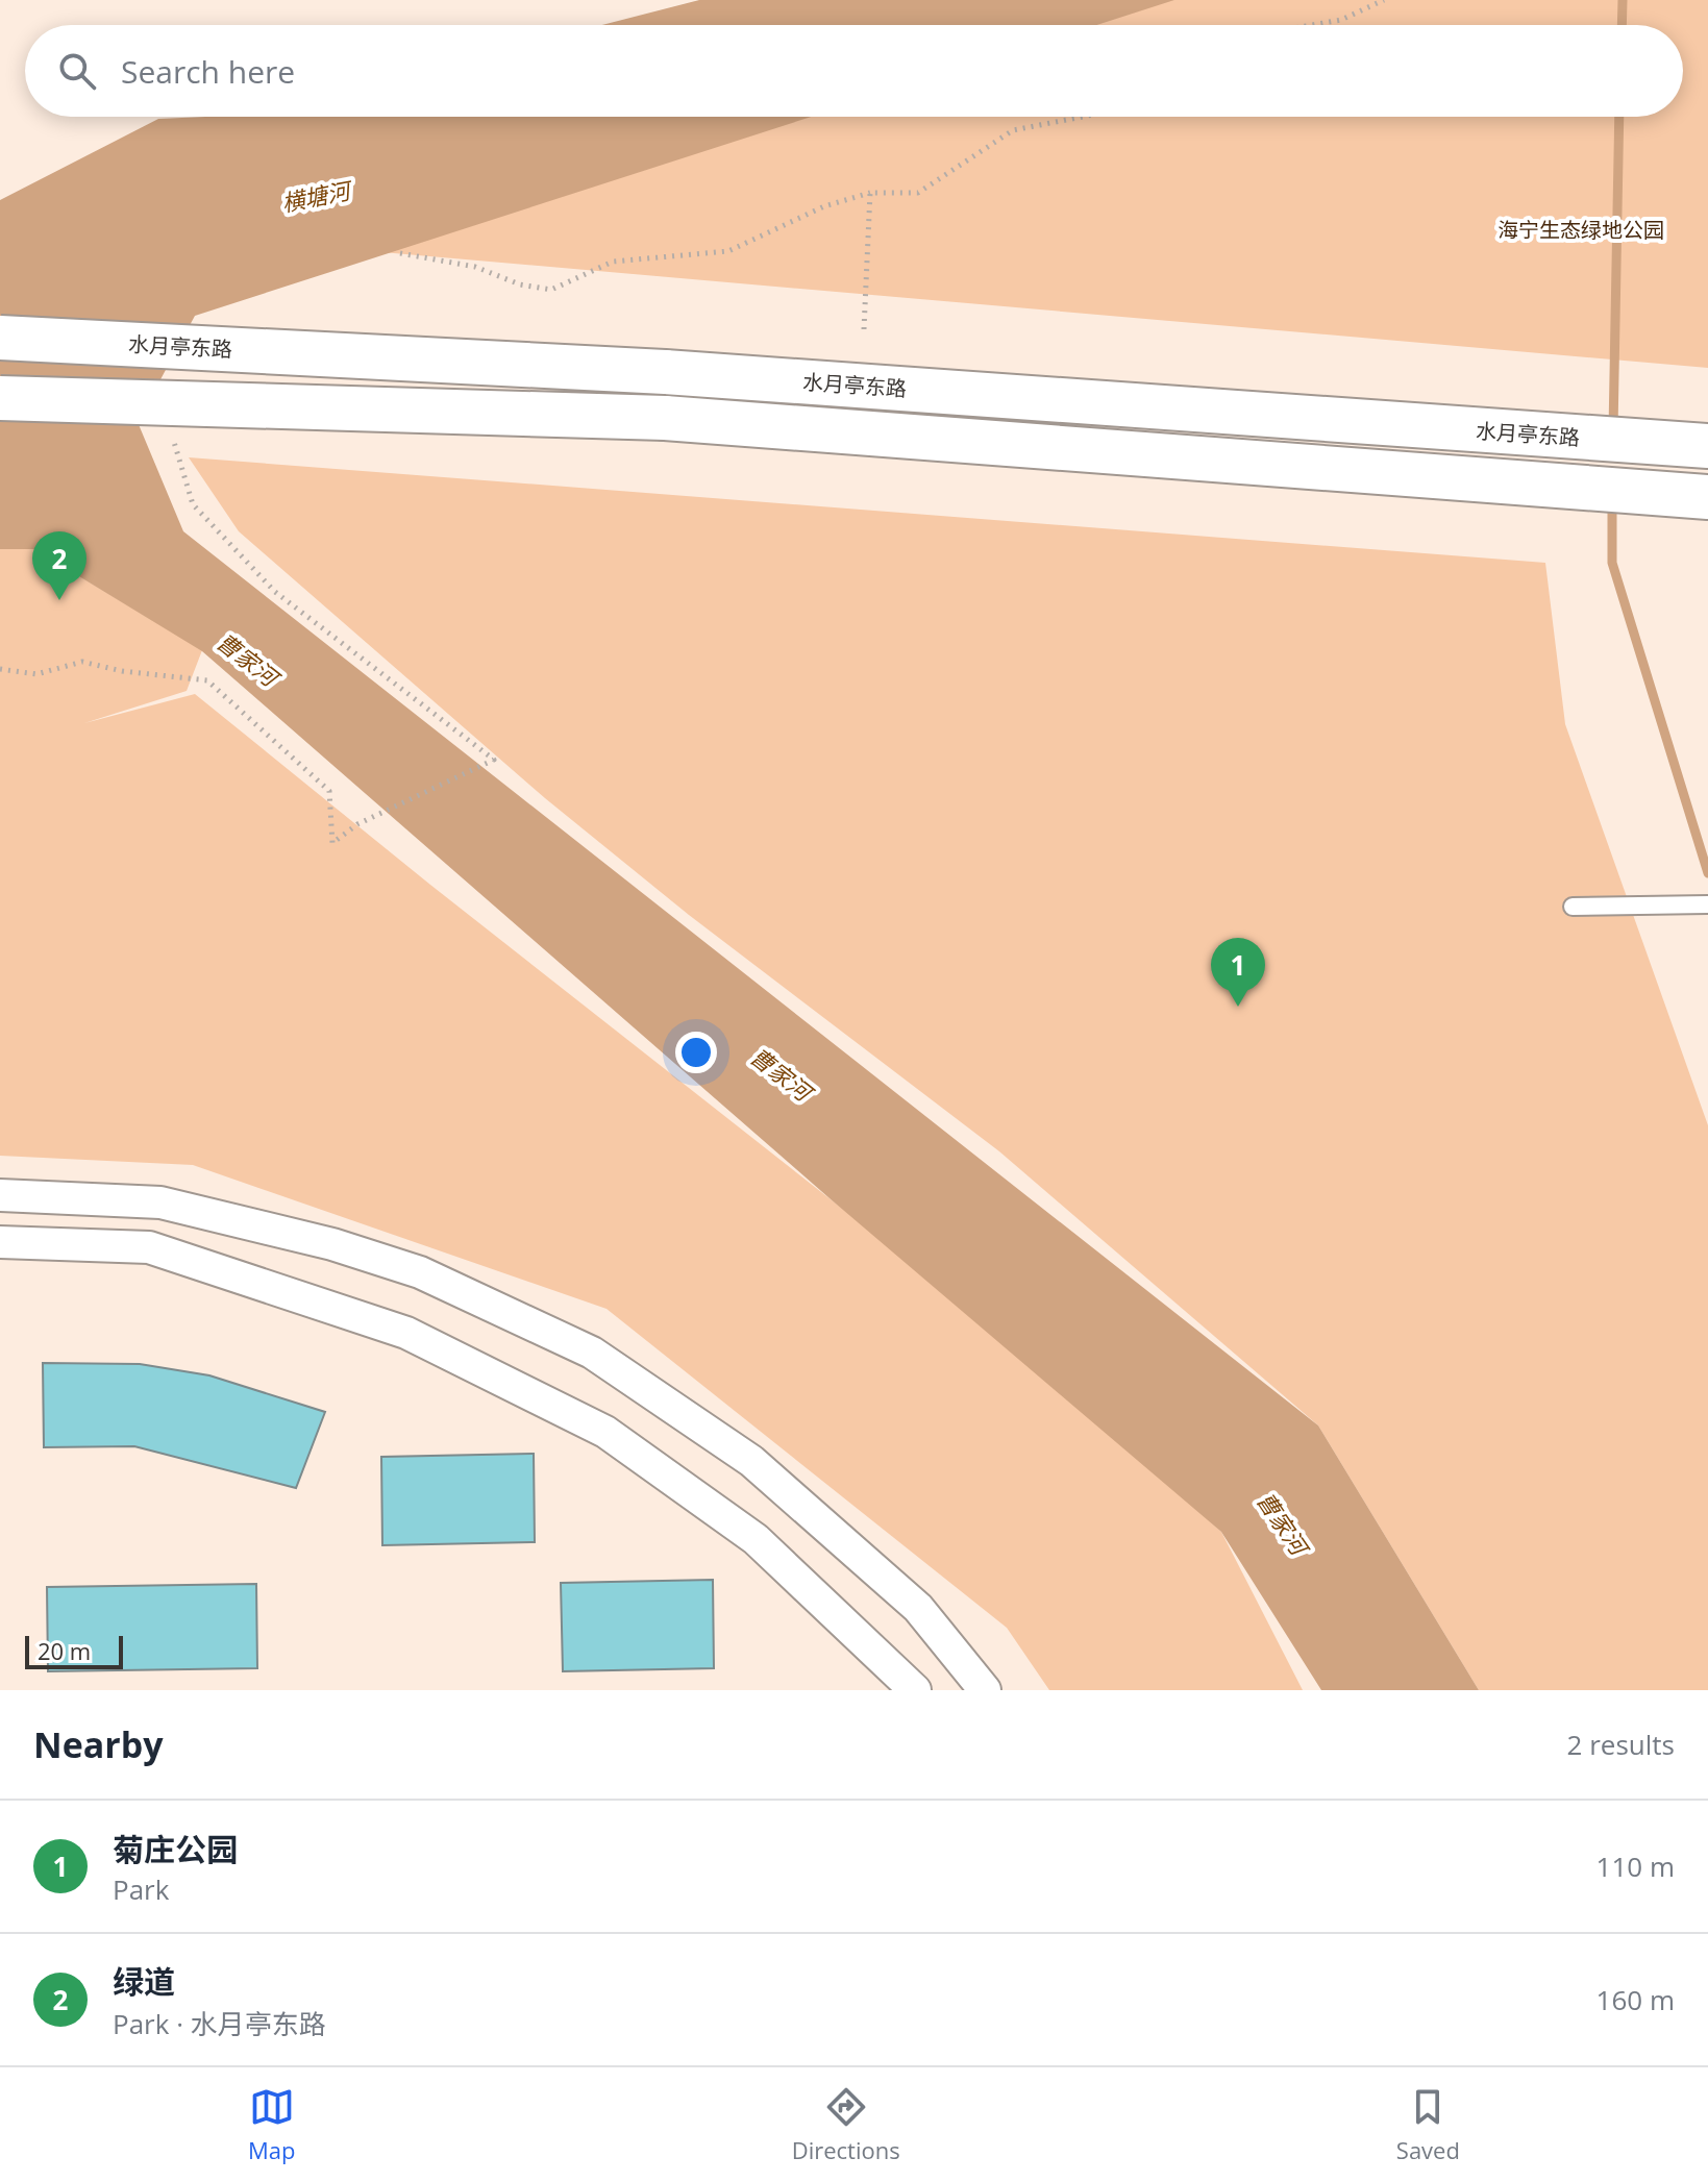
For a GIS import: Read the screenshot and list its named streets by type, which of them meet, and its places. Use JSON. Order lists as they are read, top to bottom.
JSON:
{
  "streets": {
    "main road": ["水月亭东路"]
  },
  "water": ["横塘河", "曹家河"],
  "parks": ["海宁生态绿地公园"],
  "scale_bar": "20 m",
  "page": {
    "search": "Search here",
    "pins": ["2", "1"],
    "scale": "20 m",
    "heading": ["Nearby", "2 results"],
    "list": [
      {
        "mark": "1",
        "name": "菊庄公园",
        "note": "Park",
        "value": "110 m"
      },
      {
        "mark": "2",
        "name": "绿道",
        "note": "Park · 水月亭东路",
        "value": "160 m"
      }
    ],
    "nav": ["Map", "Directions", "Saved"]
  }
}
